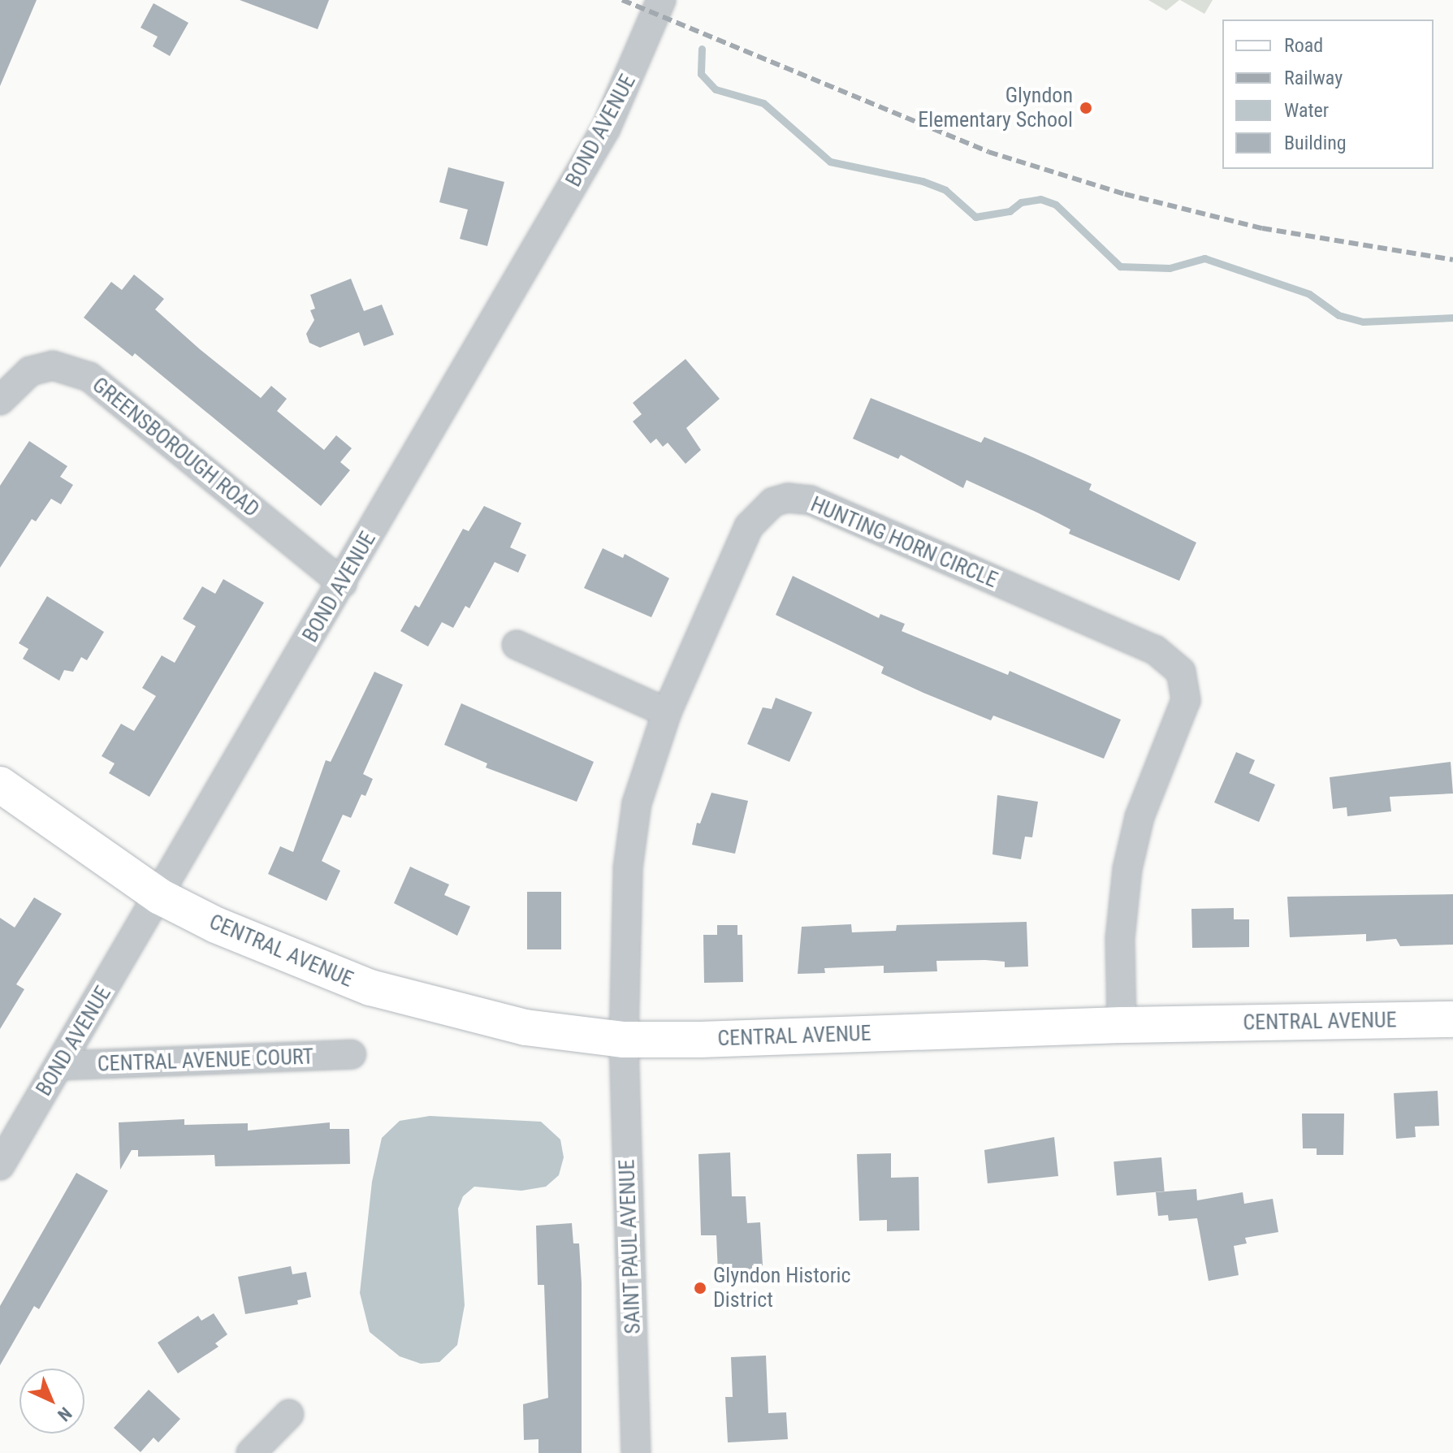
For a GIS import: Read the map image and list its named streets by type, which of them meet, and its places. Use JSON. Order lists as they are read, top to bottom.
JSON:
{
  "streets": {
    "main road": ["CENTRAL AVENUE"],
    "street": [
      "BOND AVENUE",
      "GREENSBOROUGH ROAD",
      "HUNTING HORN CIRCLE",
      "CENTRAL AVENUE COURT",
      "SAINT PAUL AVENUE"
    ]
  },
  "crossings": [
    ["BOND AVENUE", "GREENSBOROUGH ROAD"],
    ["BOND AVENUE", "CENTRAL AVENUE"],
    ["BOND AVENUE", "CENTRAL AVENUE COURT"],
    ["HUNTING HORN CIRCLE", "CENTRAL AVENUE"],
    ["HUNTING HORN CIRCLE", "SAINT PAUL AVENUE"],
    ["CENTRAL AVENUE", "SAINT PAUL AVENUE"]
  ],
  "places": ["Glyndon Elementary School", "Glyndon Historic District"],
  "legend": [
    "Road",
    "Railway",
    "Water",
    "Building"
  ],
  "north": "bottom right"
}
